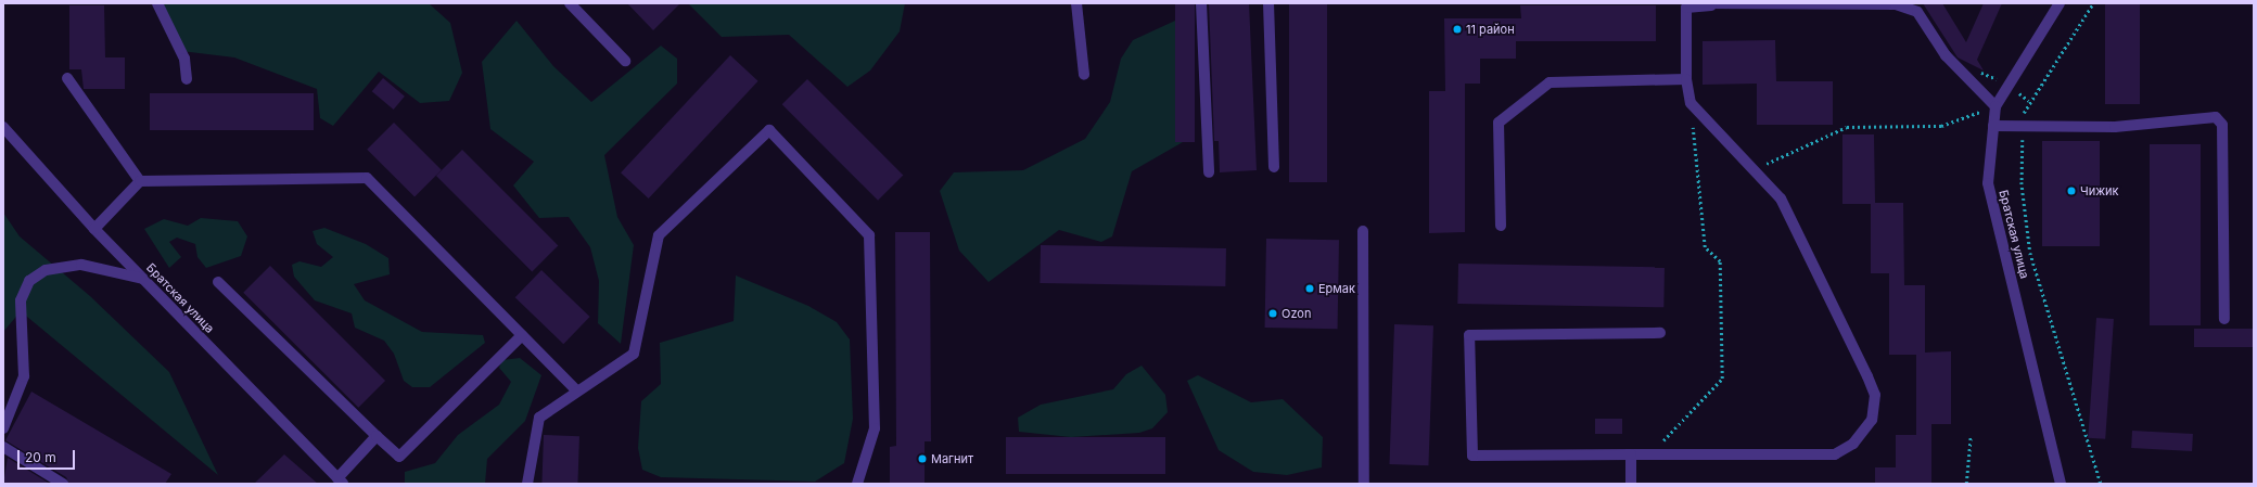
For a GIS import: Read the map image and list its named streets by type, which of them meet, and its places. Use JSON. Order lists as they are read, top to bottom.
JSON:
{
  "streets": {
    "street": ["Братская улица"]
  },
  "places": [
    "11 район",
    "Чижик",
    "Ермак",
    "Ozon",
    "Магнит"
  ],
  "scale_bar": "20 m"
}
